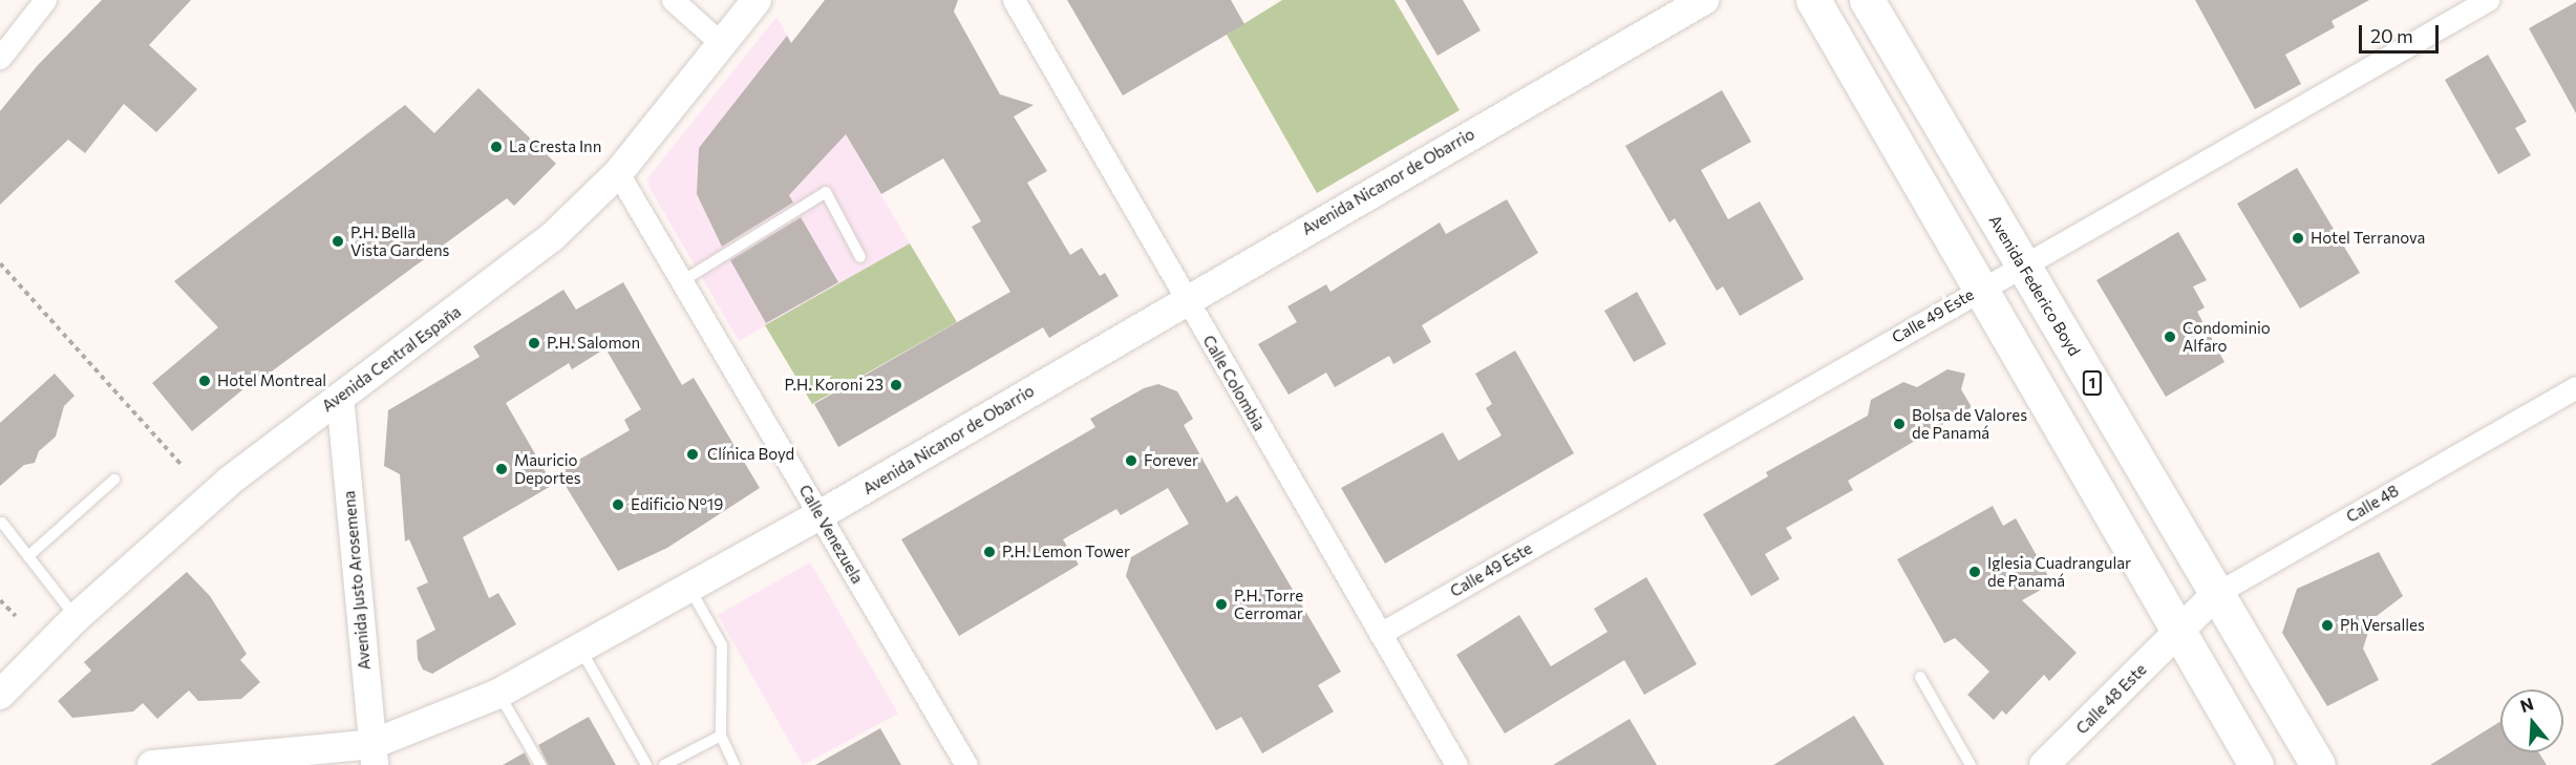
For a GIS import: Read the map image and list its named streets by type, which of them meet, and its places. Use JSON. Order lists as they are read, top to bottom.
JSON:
{
  "streets": {
    "main road": [
      "Avenida Nicanor de Obarrio",
      "Avenida Federico Boyd",
      "Avenida Central España",
      "1",
      "Calle 48",
      "Calle 48 Este"
    ],
    "street": [
      "Calle 49 Este",
      "Calle Colombia",
      "Calle Venezuela",
      "Avenida Justo Arosemena"
    ]
  },
  "crossings": [
    ["Avenida Nicanor de Obarrio", "Calle Colombia"],
    ["Avenida Nicanor de Obarrio", "Calle Venezuela"],
    ["Avenida Nicanor de Obarrio", "Avenida Justo Arosemena"],
    ["Avenida Federico Boyd", "Calle 49 Este"],
    ["Avenida Federico Boyd", "Calle 48"],
    ["Calle 49 Este", "Calle Colombia"],
    ["Avenida Central España", "Calle Venezuela"],
    ["Avenida Central España", "Avenida Justo Arosemena"],
    ["Calle 48", "Calle 48 Este"]
  ],
  "places": [
    "La Cresta Inn",
    "Hotel Terranova",
    "P.H. Bella Vista Gardens",
    "Condominio Alfaro",
    "P.H. Salomon",
    "Hotel Montreal",
    "P.H. Koroni 23",
    "Bolsa de Valores de Panamá",
    "Clínica Boyd",
    "Forever",
    "Mauricio Deportes",
    "Edificio N°19",
    "P.H. Lemon Tower",
    "Iglesia Cuadrangular de Panamá",
    "P.H. Torre Cerromar",
    "Ph Versalles"
  ],
  "scale_bar": "20 m",
  "north": "top"
}
